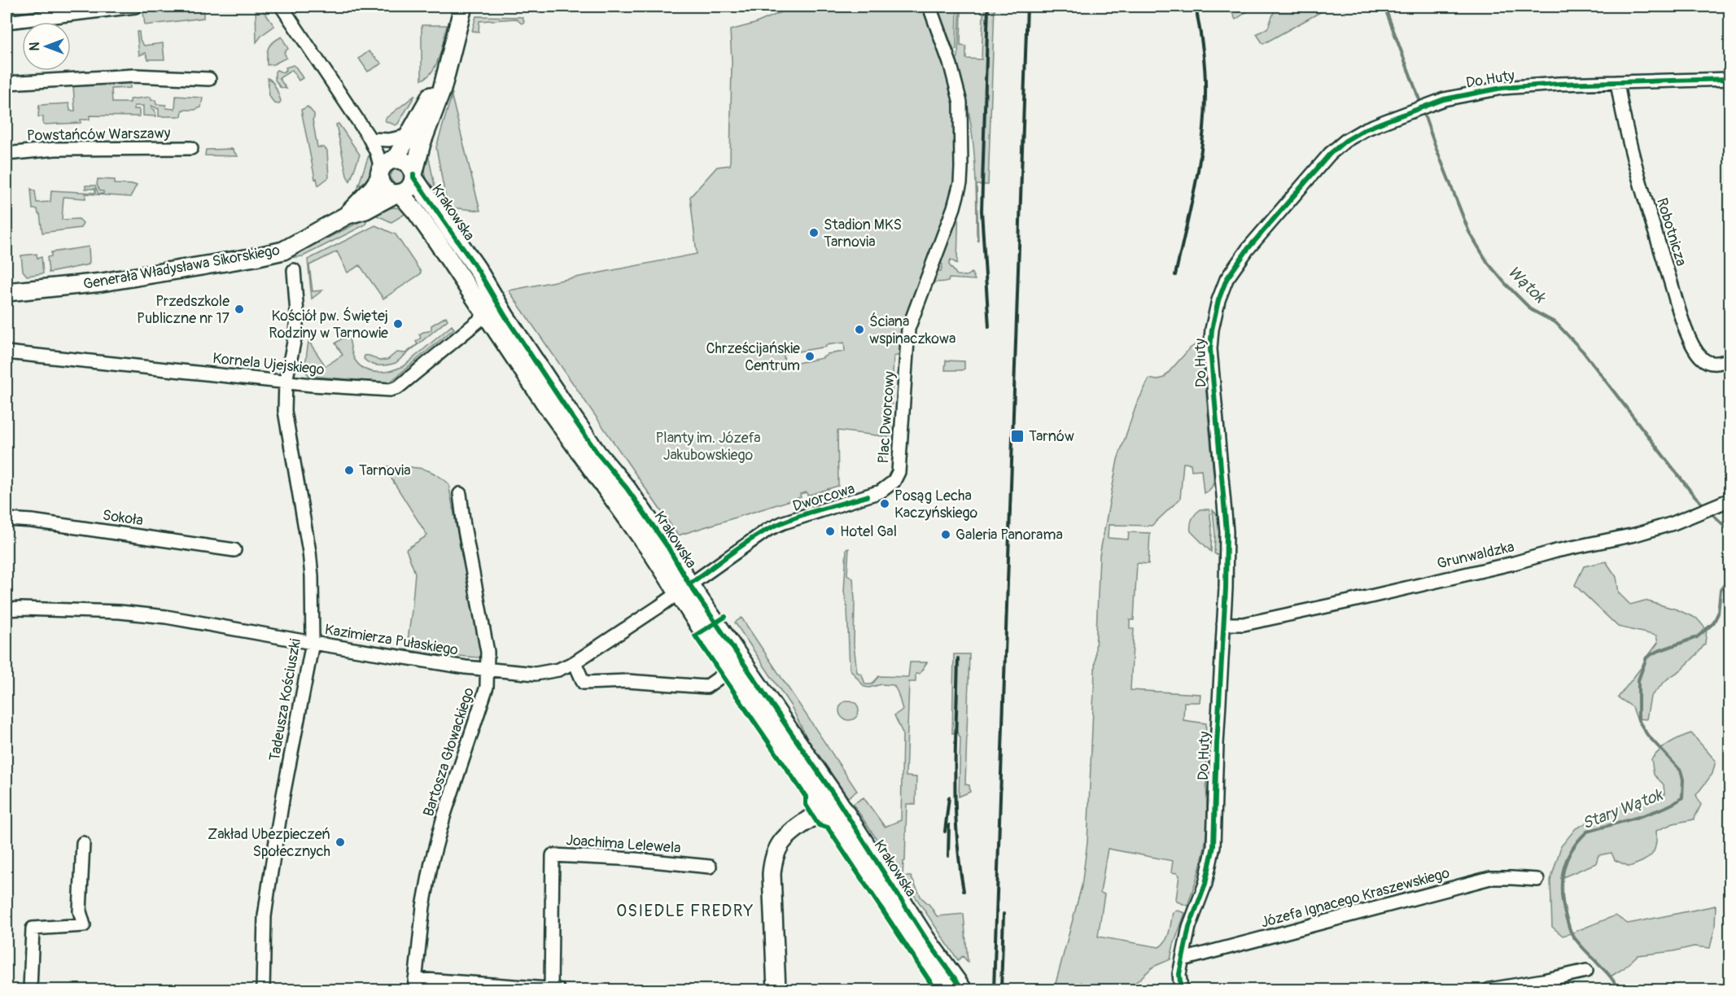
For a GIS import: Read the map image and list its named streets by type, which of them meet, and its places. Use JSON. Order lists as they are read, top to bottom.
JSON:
{
  "streets": {
    "street": [
      "Do Huty",
      "Powstańców Warszawy",
      "Krakowska",
      "Robotnicza",
      "Generała Władysława Sikorskiego",
      "Kornela Ujejskiego",
      "Plac Dworcowy",
      "Dworcowa",
      "Sokoła",
      "Grunwaldzka",
      "Kazimierza Pułaskiego",
      "Tadeusza Kościuszki",
      "Bartosza Głowackiego",
      "Joachima Lelewela",
      "Józefa Ignacego Kraszewskiego"
    ]
  },
  "crossings": [
    ["Do Huty", "Robotnicza"],
    ["Do Huty", "Grunwaldzka"],
    ["Do Huty", "Józefa Ignacego Kraszewskiego"],
    ["Krakowska", "Generała Władysława Sikorskiego"],
    ["Krakowska", "Kornela Ujejskiego"],
    ["Krakowska", "Dworcowa"],
    ["Krakowska", "Kazimierza Pułaskiego"],
    ["Kornela Ujejskiego", "Tadeusza Kościuszki"],
    ["Plac Dworcowy", "Dworcowa"],
    ["Dworcowa", "Kazimierza Pułaskiego"],
    ["Kazimierza Pułaskiego", "Tadeusza Kościuszki"],
    ["Kazimierza Pułaskiego", "Bartosza Głowackiego"]
  ],
  "districts": ["OSIEDLE FREDRY"],
  "water": ["Wątok", "Stary Wątok"],
  "parks": ["Planty im. Józefa Jakubowskiego"],
  "places": {
    "other": [
      "Stadion MKS Tarnovia",
      "Przedszkole Publiczne nr 17",
      "Kościół pw. Świętej Rodziny w Tarnowie",
      "Ściana wspinaczkowa",
      "Chrześcijańskie Centrum",
      "Tarnovia",
      "Posąg Lecha Kaczyńskiego",
      "Hotel Gal",
      "Galeria Panorama",
      "Zakład Ubezpieczeń Społecznych"
    ],
    "transit": ["Tarnów"]
  },
  "north": "left"
}
